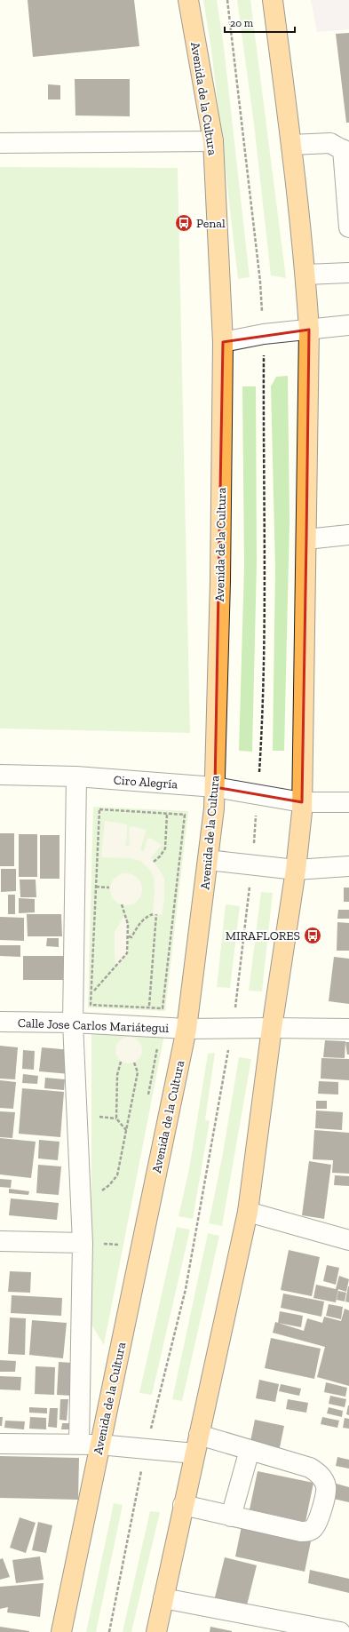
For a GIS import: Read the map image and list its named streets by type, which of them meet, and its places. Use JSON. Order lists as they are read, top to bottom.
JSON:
{
  "streets": {
    "highway": ["Avenida de la Cultura"],
    "street": ["Ciro Alegría", "Calle Jose Carlos Mariátegui"]
  },
  "crossings": [
    ["Avenida de la Cultura", "Ciro Alegría"],
    ["Avenida de la Cultura", "Calle Jose Carlos Mariátegui"]
  ],
  "places": {
    "bus stop": ["Penal", "MIRAFLORES"]
  },
  "scale_bar": "20 m"
}
